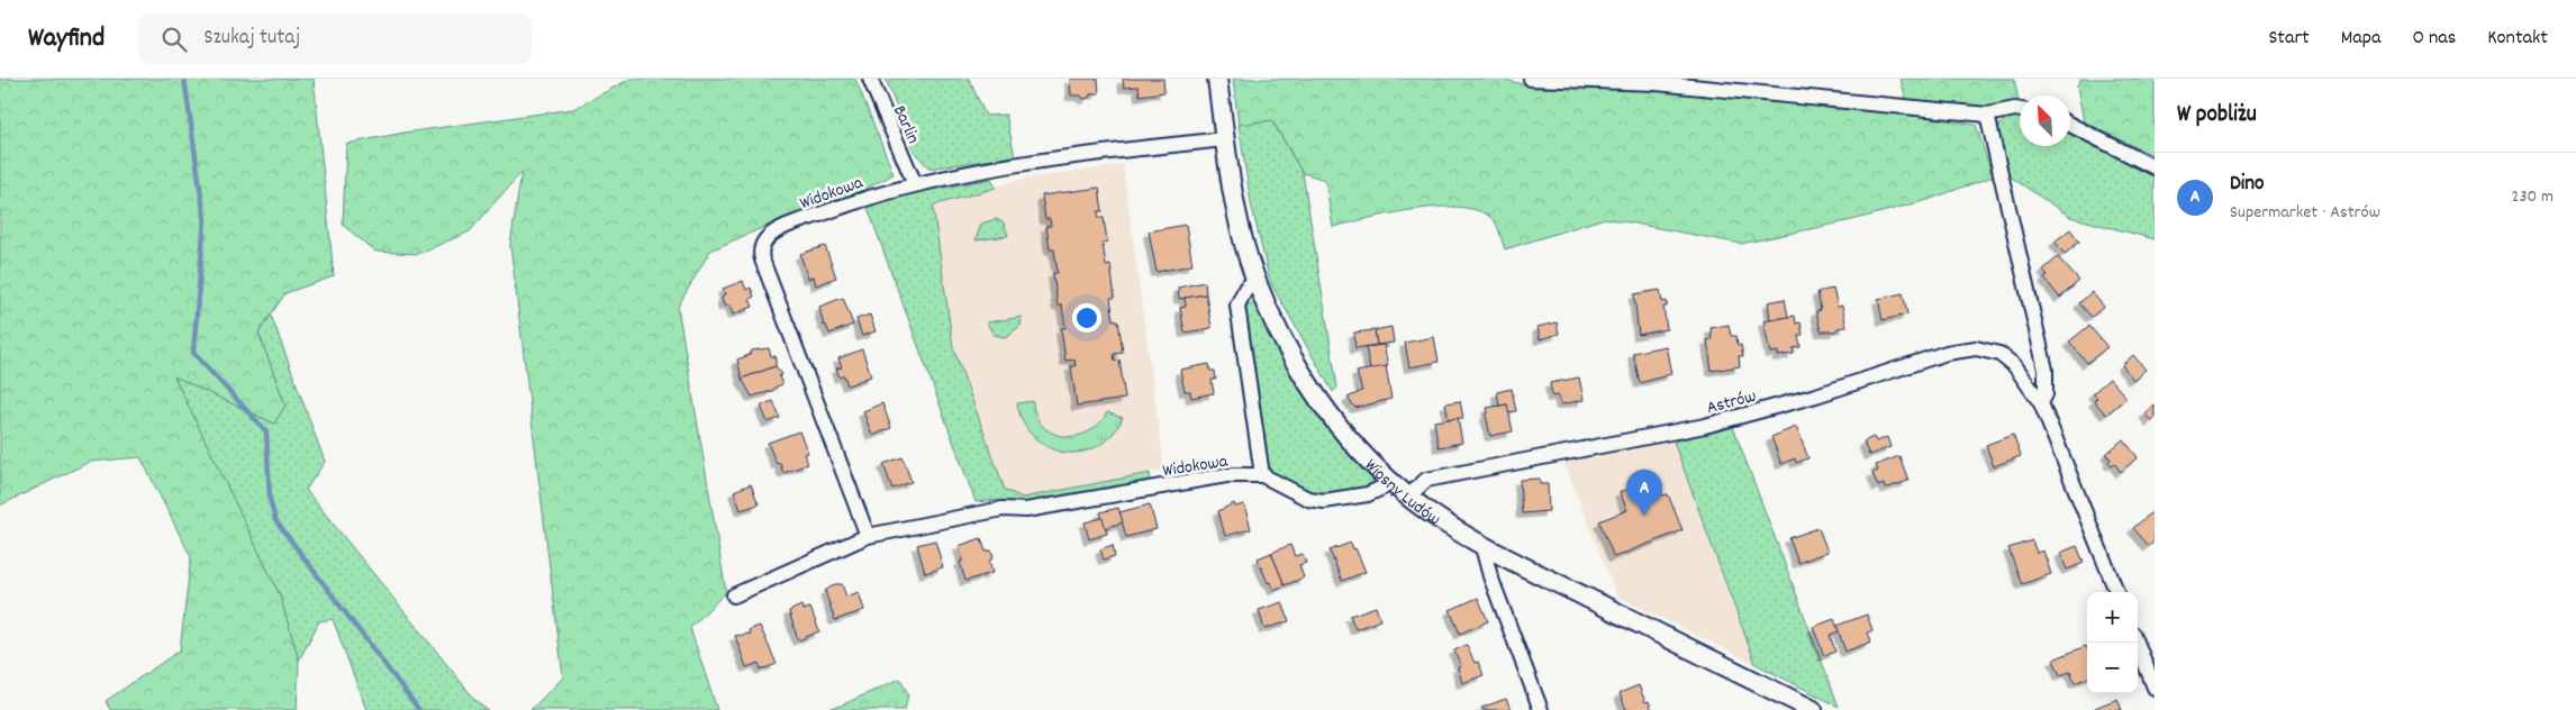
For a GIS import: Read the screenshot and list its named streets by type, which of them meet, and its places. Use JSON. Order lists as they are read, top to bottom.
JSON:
{
  "streets": {
    "street": [
      "Barlin",
      "Widokowa",
      "Astrów",
      "Wiosny Ludów"
    ]
  },
  "crossings": [
    ["Barlin", "Widokowa"],
    ["Widokowa", "Wiosny Ludów"],
    ["Astrów", "Wiosny Ludów"]
  ],
  "north": "top left",
  "page": {
    "header": "Wayfind",
    "search": "Szukaj tutaj",
    "nav": [
      "Start",
      "Mapa",
      "O nas",
      "Kontakt"
    ],
    "heading": "W pobliżu",
    "list": [
      {
        "mark": "A",
        "name": "Dino",
        "note": "Supermarket · Astrów",
        "value": "230 m"
      }
    ],
    "pins": "A",
    "map_buttons": ["+", "−"]
  }
}
